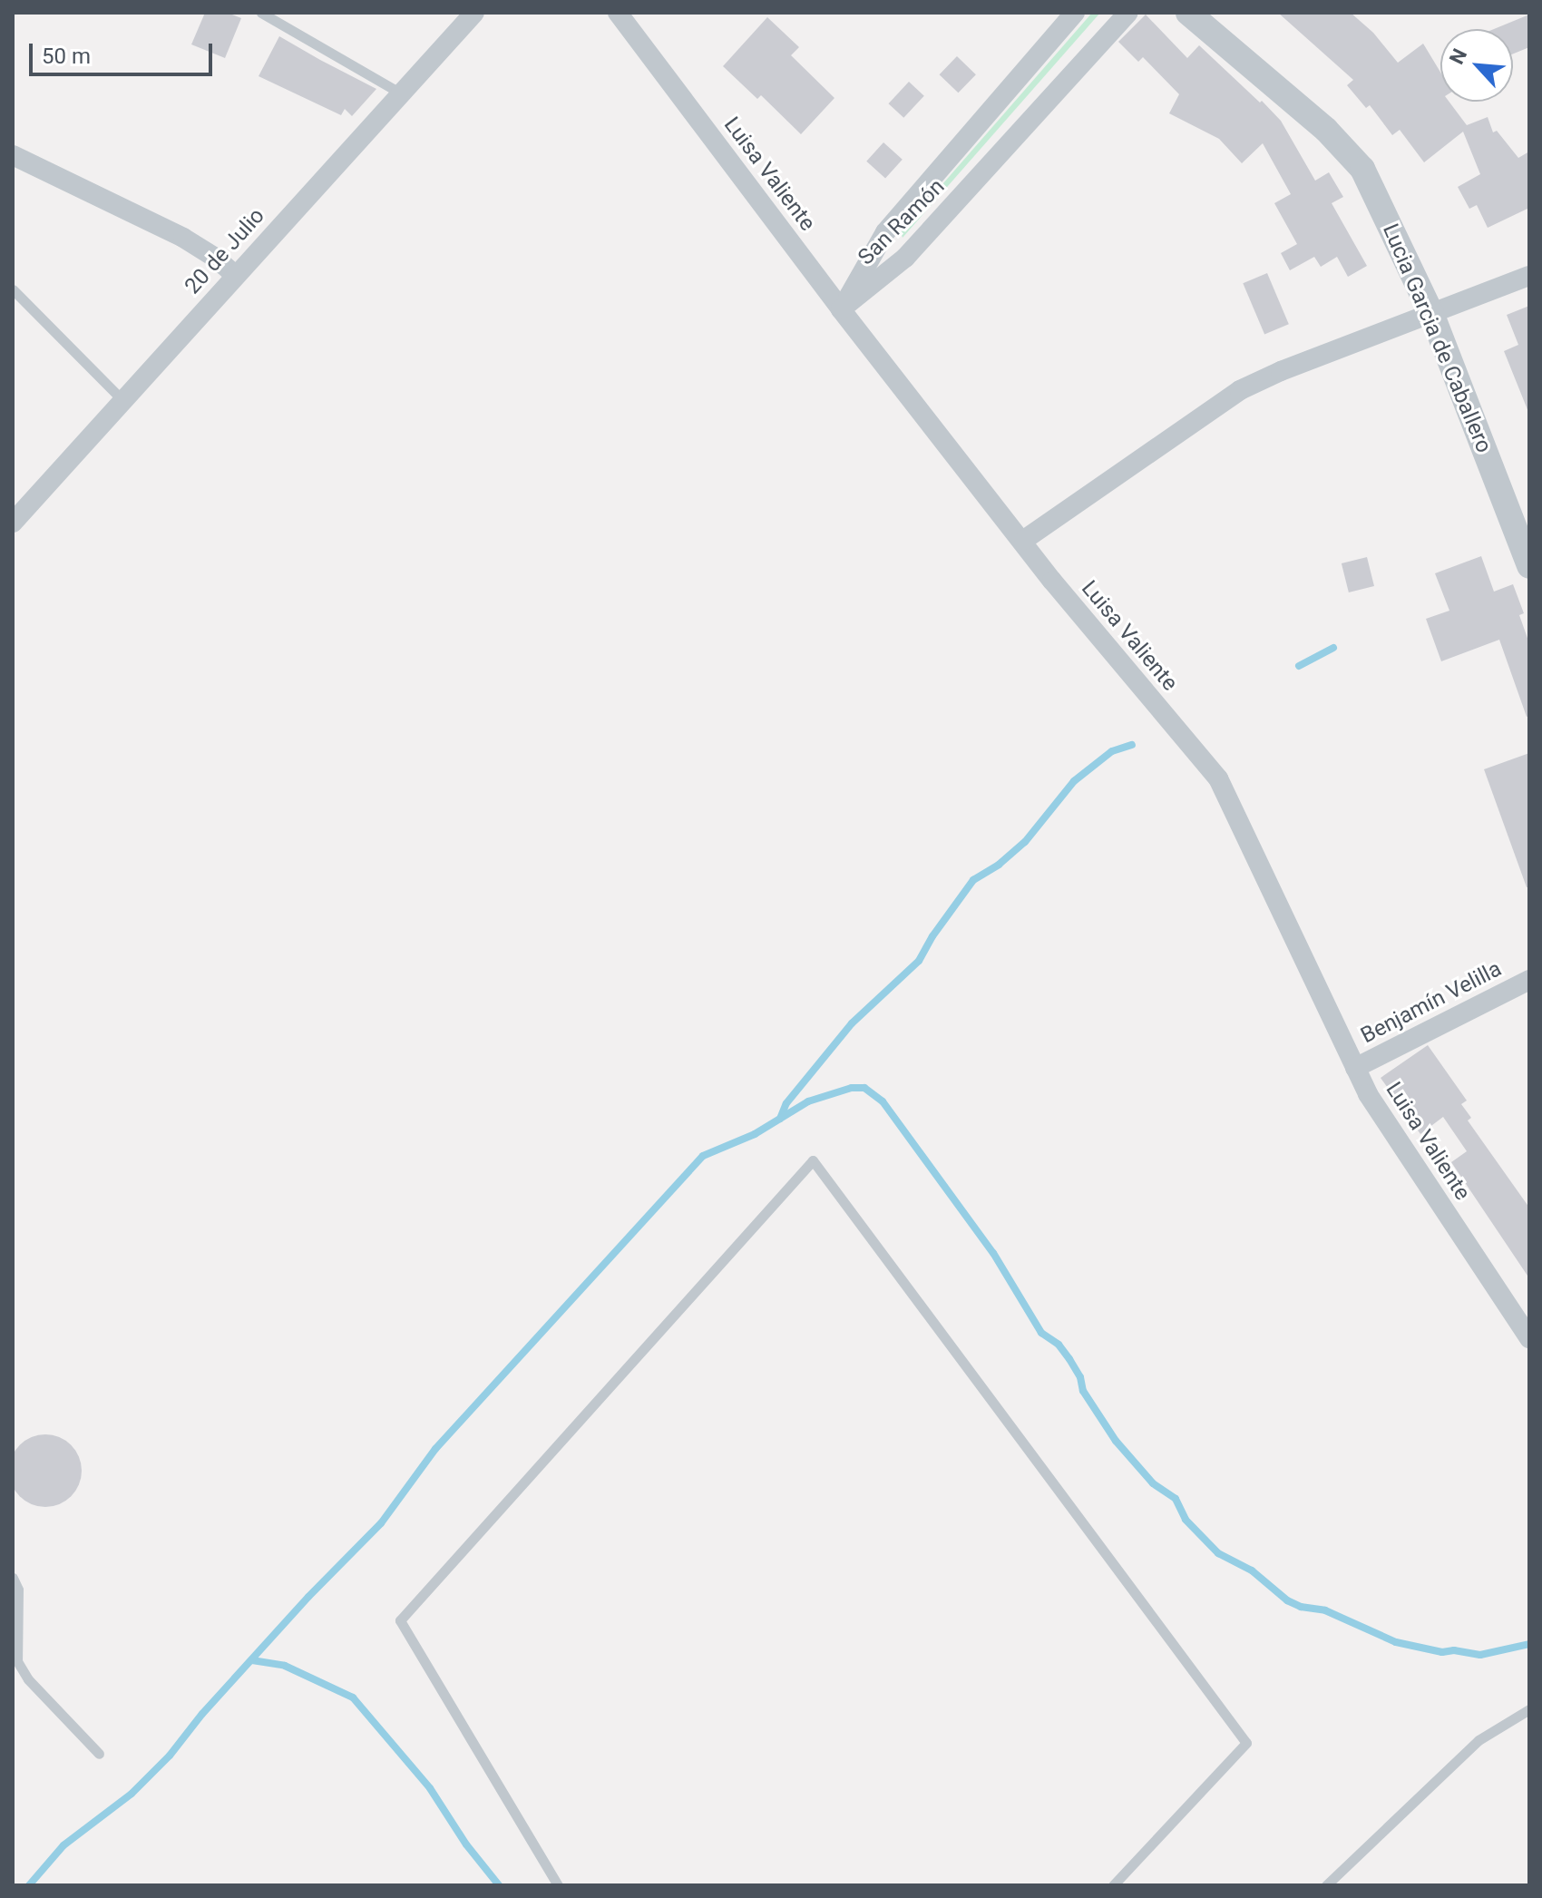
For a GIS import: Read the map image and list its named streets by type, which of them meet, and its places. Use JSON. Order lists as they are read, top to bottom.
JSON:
{
  "streets": {
    "street": [
      "Luisa Valiente",
      "San Ramón",
      "20 de Julio",
      "Lucia Garcia de Caballero",
      "Benjamín Velilla"
    ]
  },
  "crossings": [
    ["Luisa Valiente", "San Ramón"],
    ["Luisa Valiente", "Benjamín Velilla"]
  ],
  "scale_bar": "50 m",
  "north": "top left"
}
